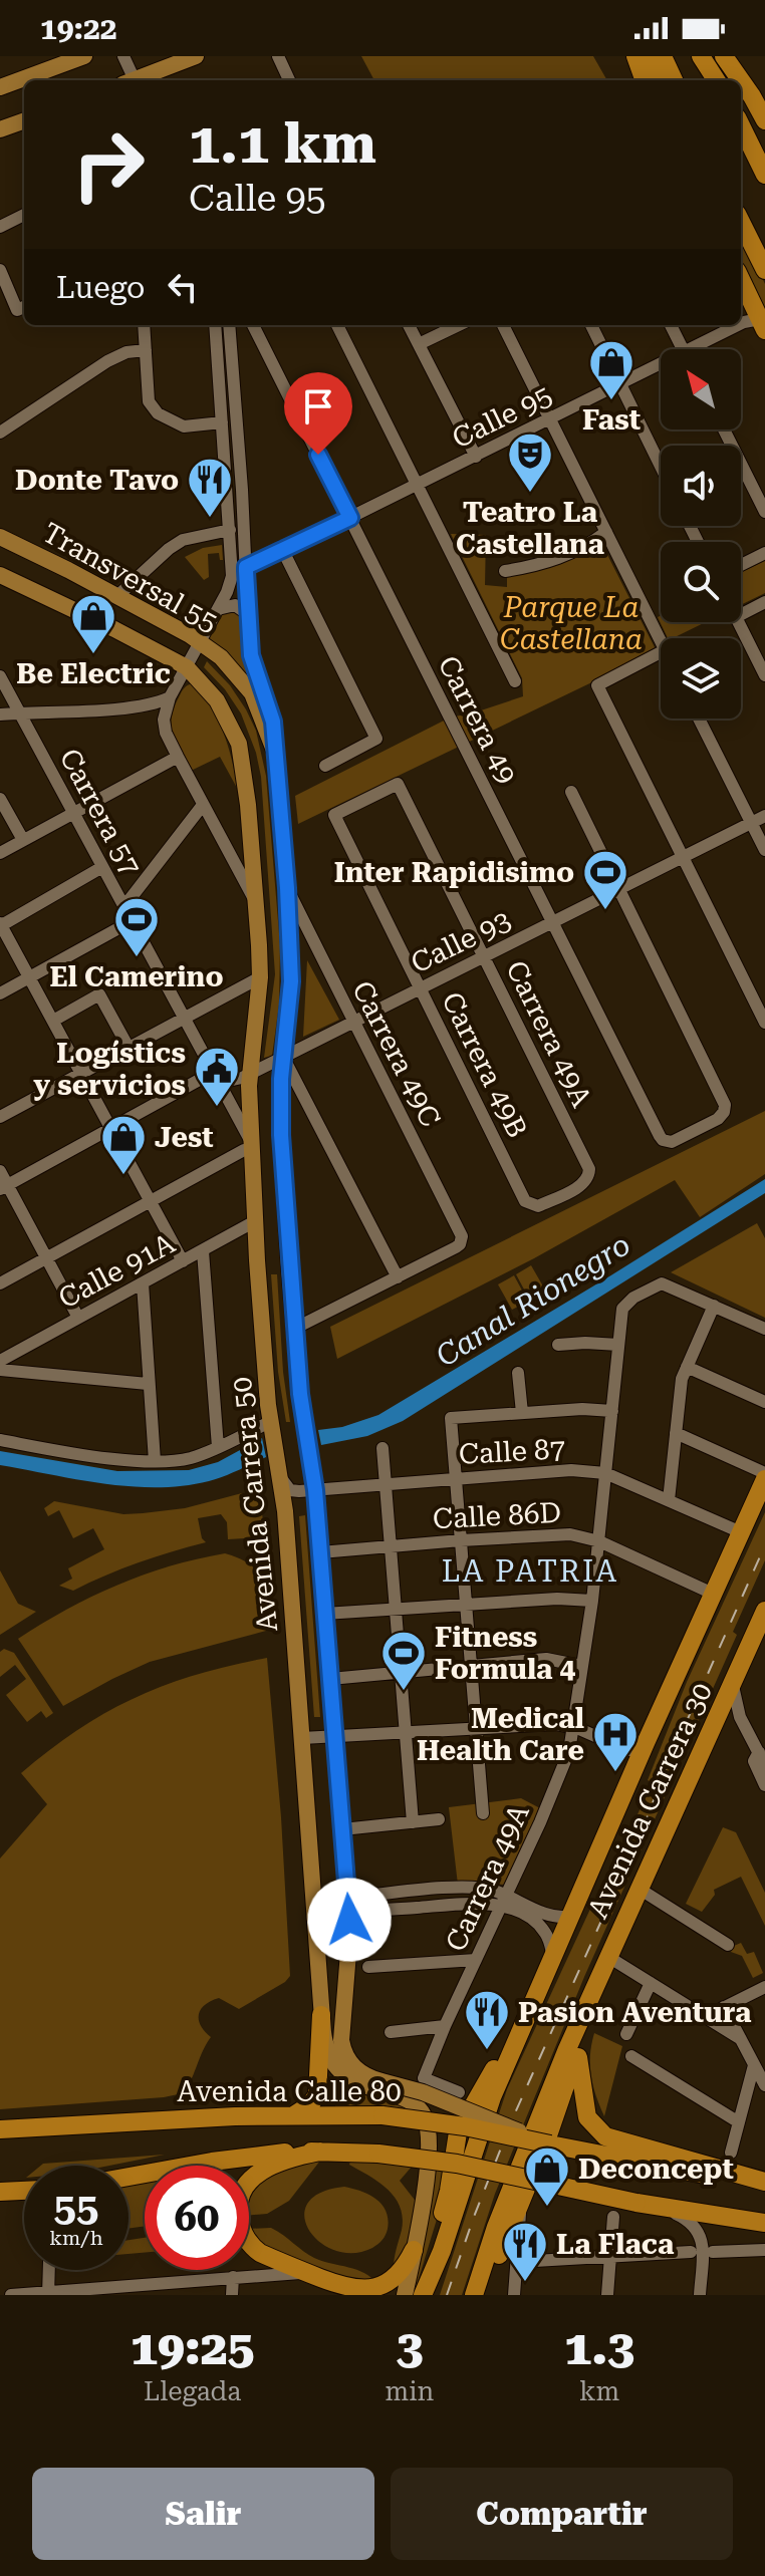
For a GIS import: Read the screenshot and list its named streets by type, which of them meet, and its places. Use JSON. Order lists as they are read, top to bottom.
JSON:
{
  "streets": {
    "highway": ["Avenida Carrera 30", "Avenida Calle 80"],
    "main road": ["Transversal 55", "Avenida Carrera 50"],
    "street": [
      "Calle 95",
      "Carrera 49",
      "Carrera 57",
      "Calle 93",
      "Carrera 49A",
      "Carrera 49C",
      "Carrera 49B",
      "Calle 91A",
      "Calle 87",
      "Calle 86D"
    ]
  },
  "crossings": [
    ["Calle 95", "Carrera 49"],
    ["Calle 95", "Avenida Carrera 50"],
    ["Transversal 55", "Avenida Carrera 50"],
    ["Carrera 49", "Calle 93"],
    ["Carrera 57", "Calle 93"],
    ["Carrera 57", "Avenida Carrera 50"],
    ["Calle 93", "Carrera 49A"],
    ["Calle 93", "Carrera 49C"],
    ["Calle 93", "Carrera 49B"],
    ["Calle 93", "Avenida Carrera 50"],
    ["Carrera 49A", "Carrera 49B"],
    ["Carrera 49A", "Calle 87"],
    ["Carrera 49A", "Calle 86D"],
    ["Carrera 49C", "Avenida Carrera 50"],
    ["Calle 91A", "Avenida Carrera 50"],
    ["Calle 87", "Avenida Carrera 50"],
    ["Calle 87", "Avenida Carrera 30"],
    ["Avenida Carrera 50", "Calle 86D"],
    ["Avenida Carrera 50", "Avenida Calle 80"],
    ["Calle 86D", "Avenida Carrera 30"]
  ],
  "districts": ["LA PATRIA"],
  "water": ["Canal Rionegro"],
  "parks": ["Parque La Castellana"],
  "places": {
    "shop": [
      "Fast",
      "Be Electric",
      "Jest",
      "Deconcept"
    ],
    "theatre": ["Teatro La Castellana"],
    "restaurant": ["Donte Tavo", "Pasion Aventura", "La Flaca"],
    "sports": ["Inter Rapidisimo", "El Camerino", "Fitness Formula 4"],
    "public building": ["Logístics y servicios"],
    "hospital": ["Medical Health Care"]
  },
  "north": "top left",
  "page": {
    "status": "19:22",
    "turn": ["1.1 km", "Calle 95"],
    "then": "Luego",
    "speed": "55 km/h",
    "limit": "60",
    "eta": [
      "19:25",
      "Llegada",
      "3",
      "min",
      "1.3",
      "km"
    ],
    "buttons": ["Salir", "Compartir"]
  }
}
